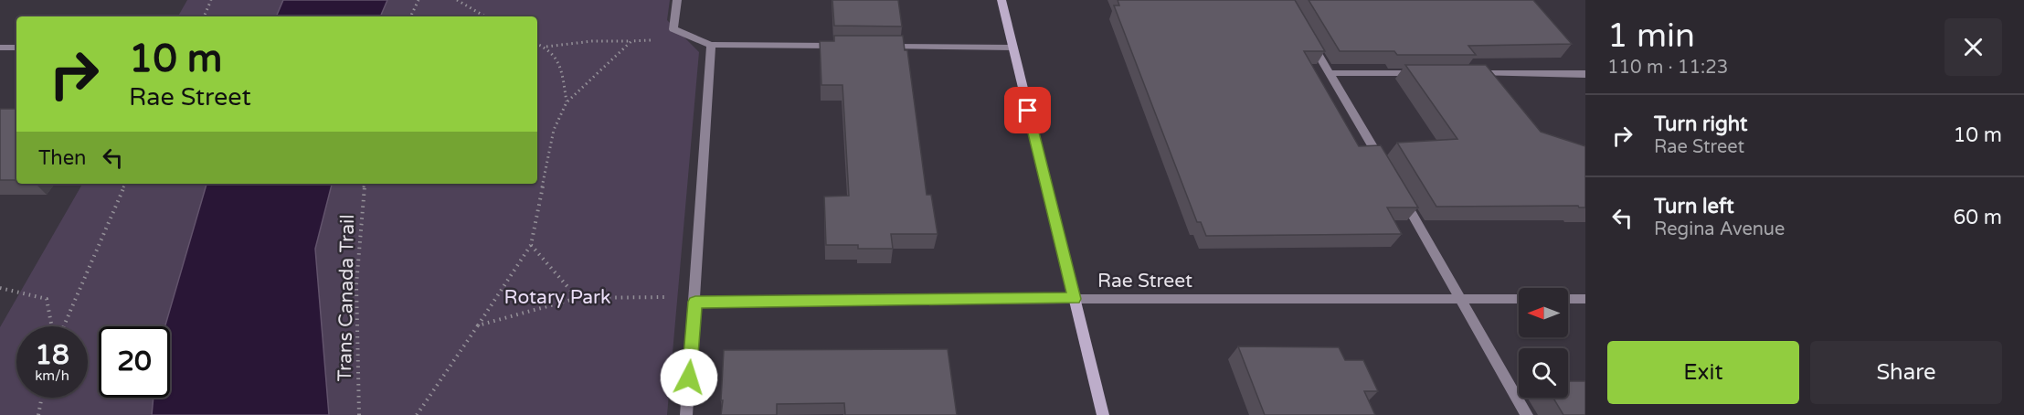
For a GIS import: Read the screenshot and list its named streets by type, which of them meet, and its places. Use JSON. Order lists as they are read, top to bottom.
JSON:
{
  "streets": {
    "street": ["Rae Street"],
    "path": ["Trans Canada Trail"]
  },
  "parks": ["Rotary Park"],
  "north": "left",
  "page": {
    "heading": ["1 min", "110 m · 11:23"],
    "turn": ["10 m", "Rae Street"],
    "list": [
      {
        "name": "Turn right",
        "note": "Rae Street",
        "value": "10 m"
      },
      {
        "name": "Turn left",
        "note": "Regina Avenue",
        "value": "60 m"
      }
    ],
    "then": "Then",
    "speed": "18 km/h",
    "limit": "20",
    "buttons": ["Exit", "Share"]
  }
}
